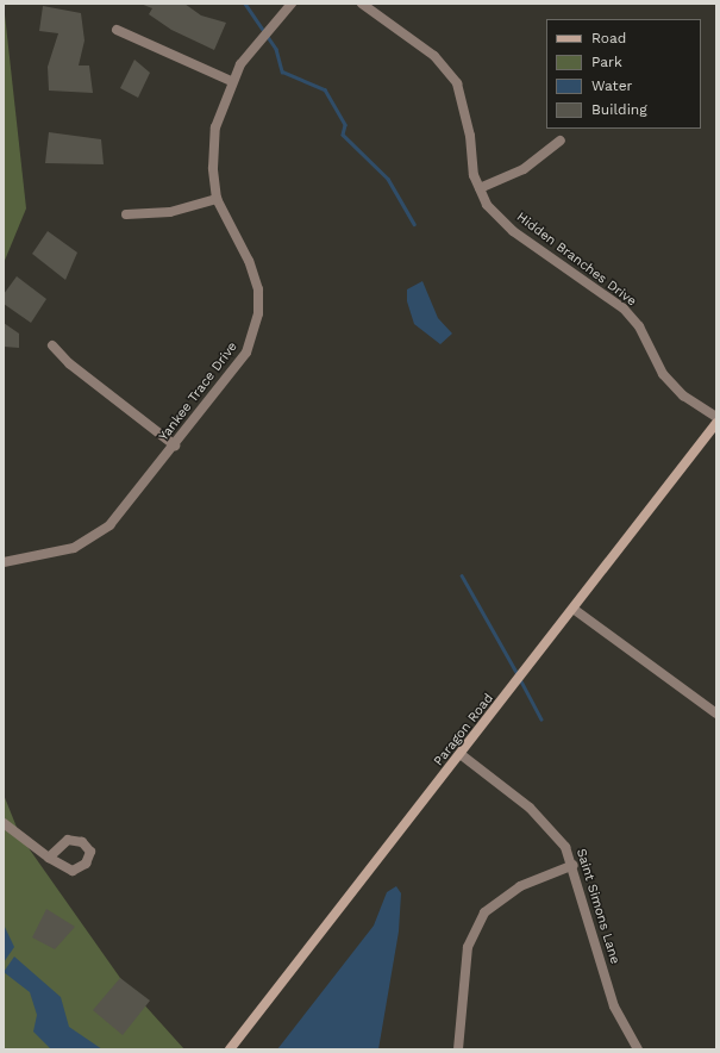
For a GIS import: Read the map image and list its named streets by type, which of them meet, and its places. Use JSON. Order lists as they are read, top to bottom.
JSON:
{
  "streets": {
    "street": [
      "Hidden Branches Drive",
      "Yankee Trace Drive",
      "Paragon Road",
      "Saint Simons Lane"
    ]
  },
  "crossings": [
    ["Paragon Road", "Saint Simons Lane"]
  ],
  "legend": [
    "Road",
    "Park",
    "Water",
    "Building"
  ]
}
